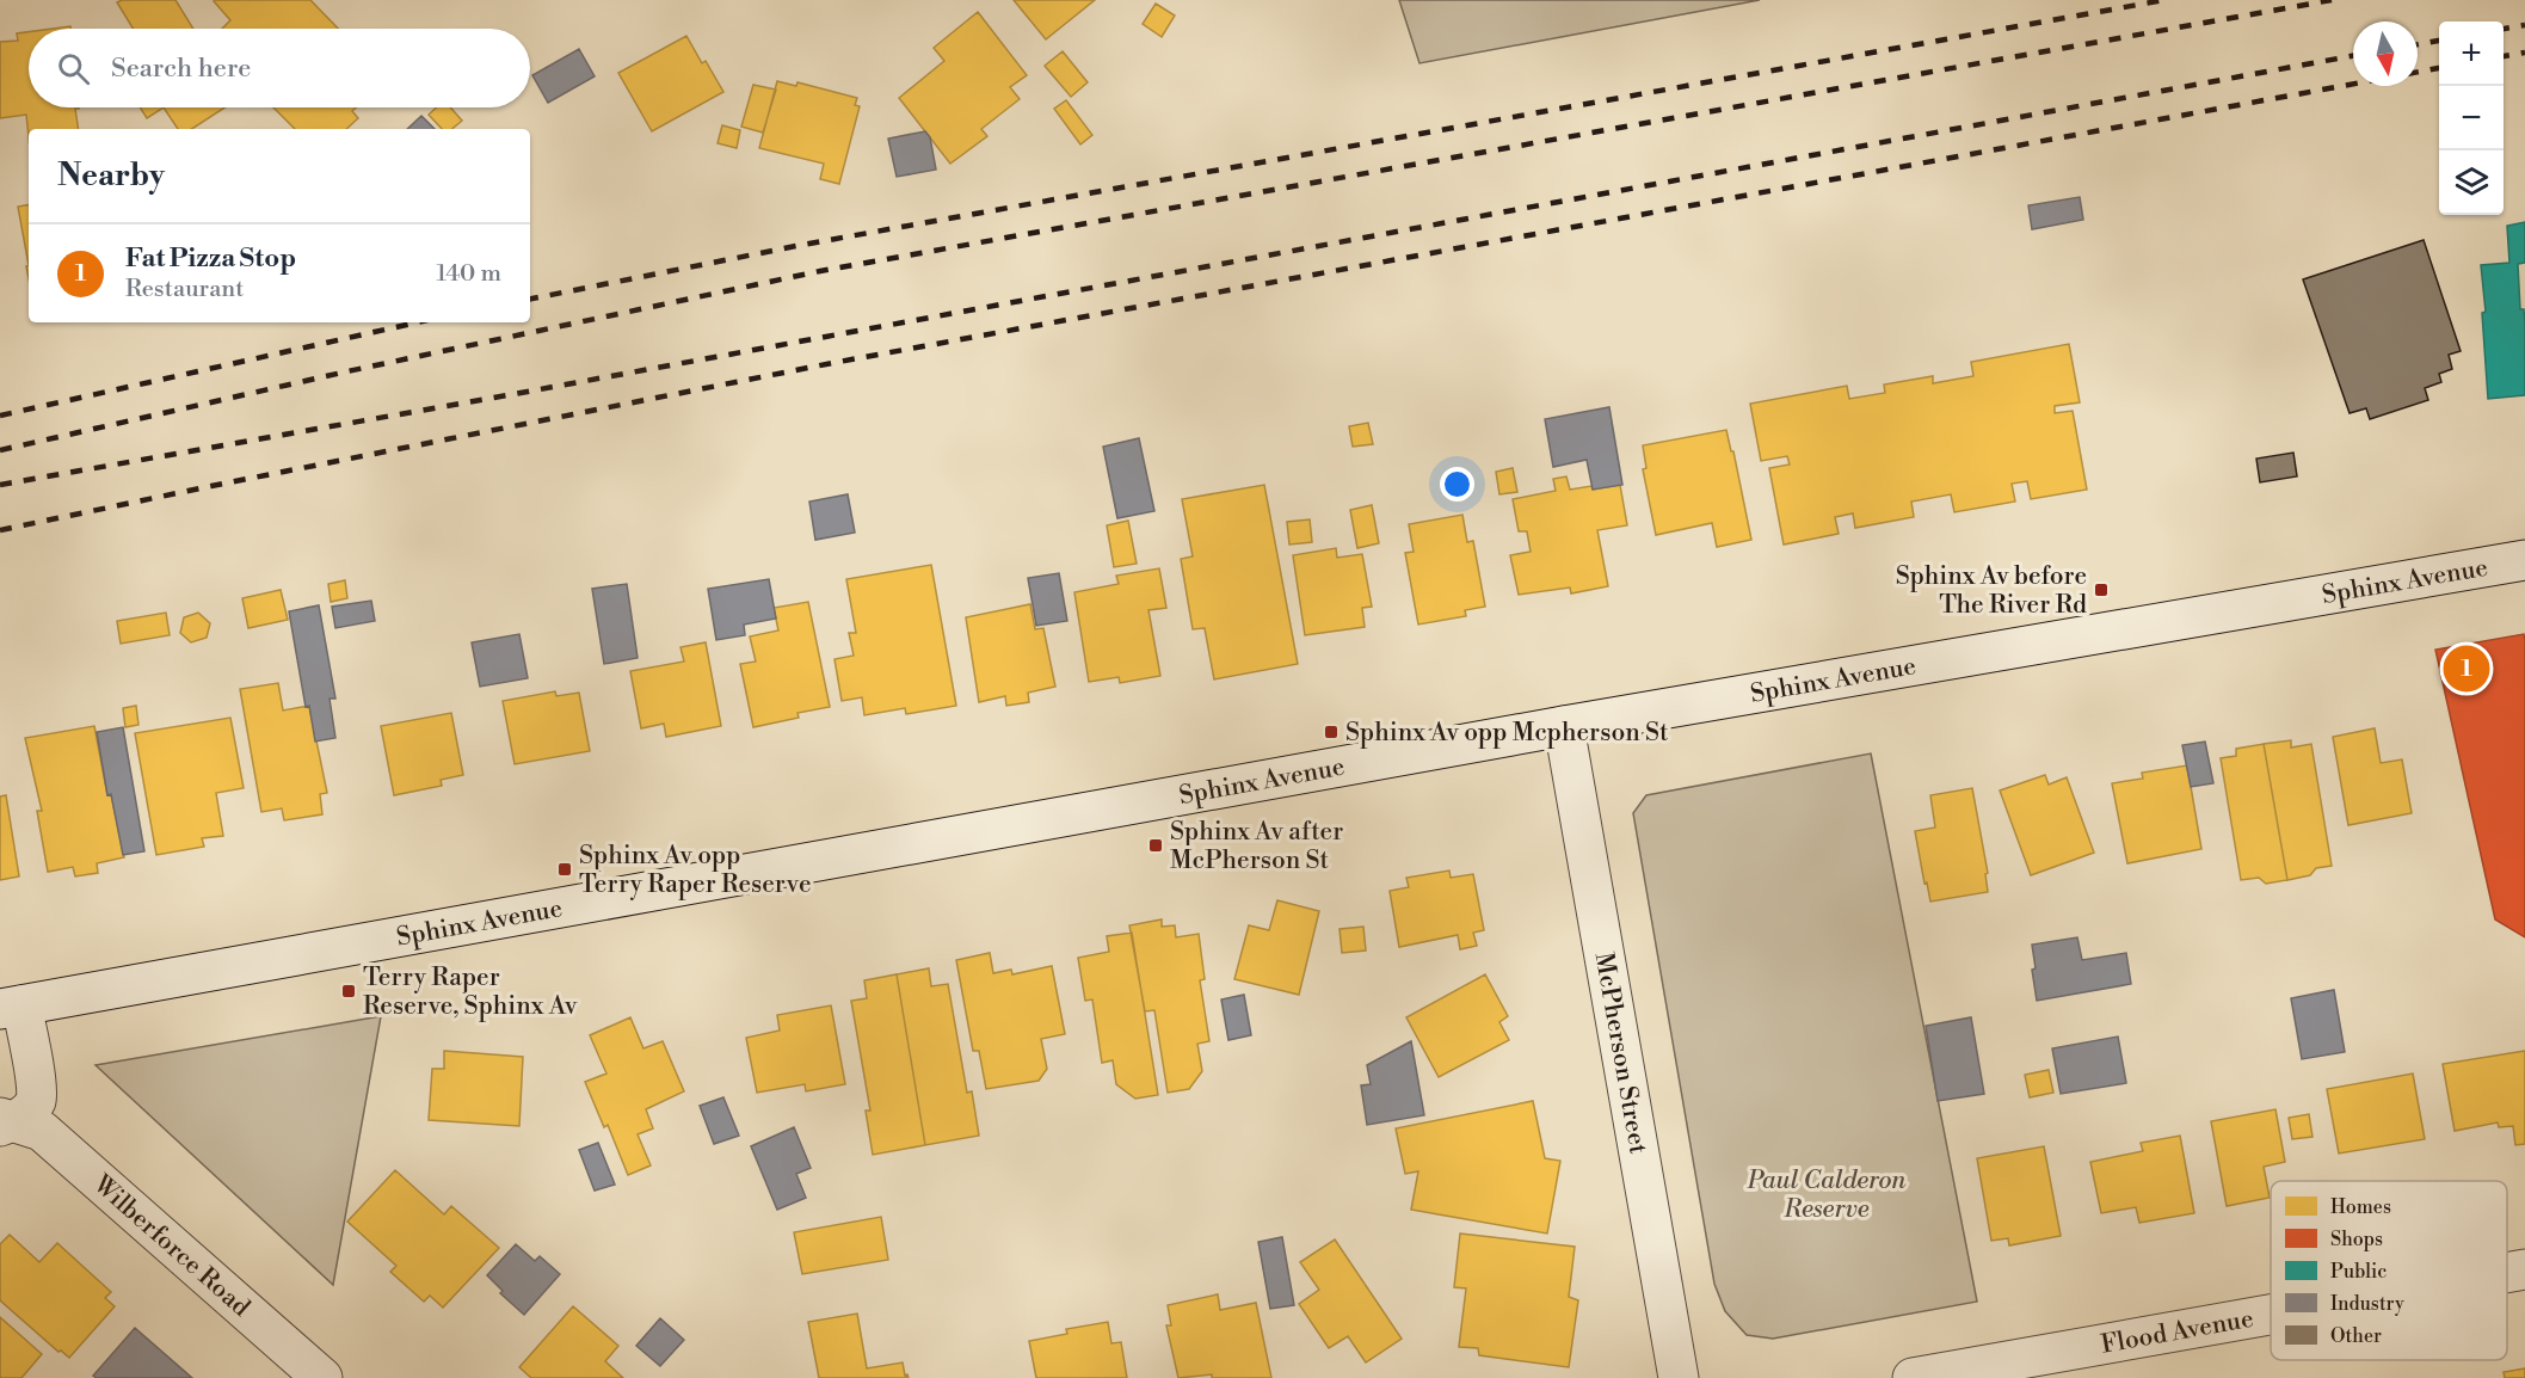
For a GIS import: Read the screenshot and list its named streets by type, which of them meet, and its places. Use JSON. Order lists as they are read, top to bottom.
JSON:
{
  "streets": {
    "street": [
      "Sphinx Avenue",
      "McPherson Street",
      "Wilberforce Road",
      "Flood Avenue"
    ]
  },
  "crossings": [
    ["Sphinx Avenue", "McPherson Street"],
    ["Sphinx Avenue", "Wilberforce Road"]
  ],
  "parks": ["Paul Calderon Reserve"],
  "places": {
    "transit": [
      "Sphinx Av before The River Rd",
      "Sphinx Av opp Mcpherson St",
      "Sphinx Av after McPherson St",
      "Sphinx Av opp Terry Raper Reserve",
      "Terry Raper Reserve, Sphinx Av"
    ]
  },
  "legend": [
    "Homes",
    "Shops",
    "Public",
    "Industry",
    "Other"
  ],
  "north": "bottom",
  "page": {
    "map_buttons": ["+", "−"],
    "search": "Search here",
    "heading": "Nearby",
    "list": [
      {
        "mark": "1",
        "name": "Fat Pizza Stop",
        "note": "Restaurant",
        "value": "140 m"
      }
    ],
    "pins": "1"
  }
}
